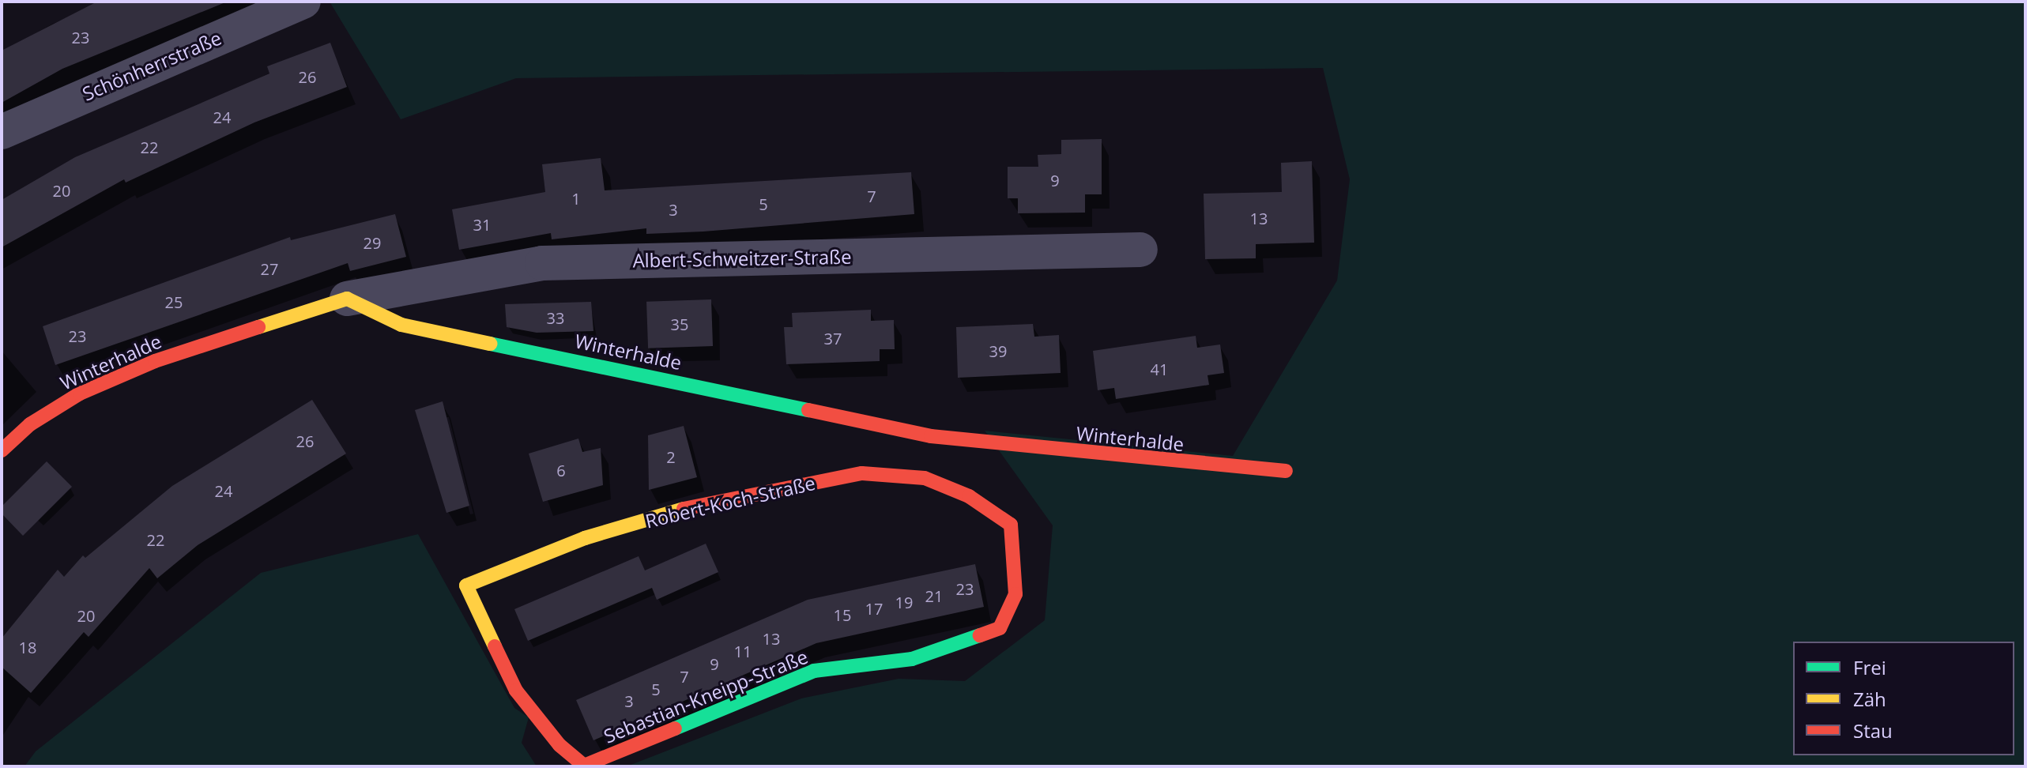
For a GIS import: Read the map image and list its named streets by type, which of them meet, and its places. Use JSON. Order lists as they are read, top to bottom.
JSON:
{
  "streets": {
    "street": [
      "Schönherrstraße",
      "Albert-Schweitzer-Straße",
      "Winterhalde",
      "Robert-Koch-Straße",
      "Sebastian-Kneipp-Straße"
    ]
  },
  "crossings": [
    ["Albert-Schweitzer-Straße", "Winterhalde"],
    ["Robert-Koch-Straße", "Sebastian-Kneipp-Straße"]
  ],
  "house_numbers": [
    "23",
    "26",
    "24",
    "22",
    "9",
    "20",
    "7",
    "1",
    "5",
    "3",
    "13",
    "31",
    "29",
    "27",
    "25",
    "33",
    "35",
    "23",
    "37",
    "39",
    "41",
    "26",
    "2",
    "6",
    "24",
    "22",
    "23",
    "21",
    "19",
    "17",
    "15",
    "20",
    "13",
    "18",
    "11",
    "9",
    "7",
    "5",
    "3"
  ],
  "legend": ["Frei", "Zäh", "Stau"]
}
